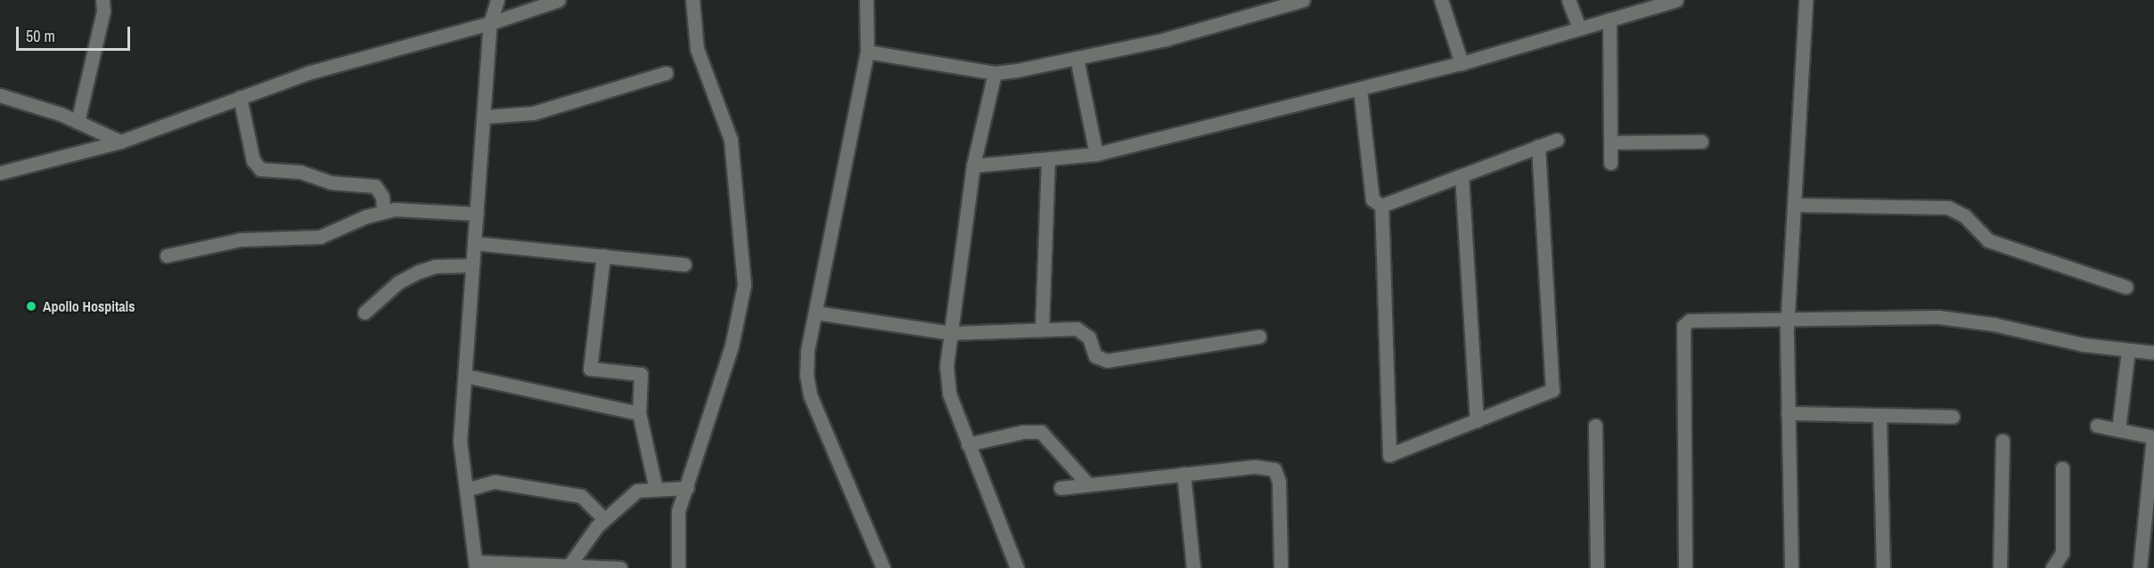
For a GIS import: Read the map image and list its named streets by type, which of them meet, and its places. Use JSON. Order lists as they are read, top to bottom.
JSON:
{
  "places": ["Apollo Hospitals"],
  "scale_bar": "50 m"
}
